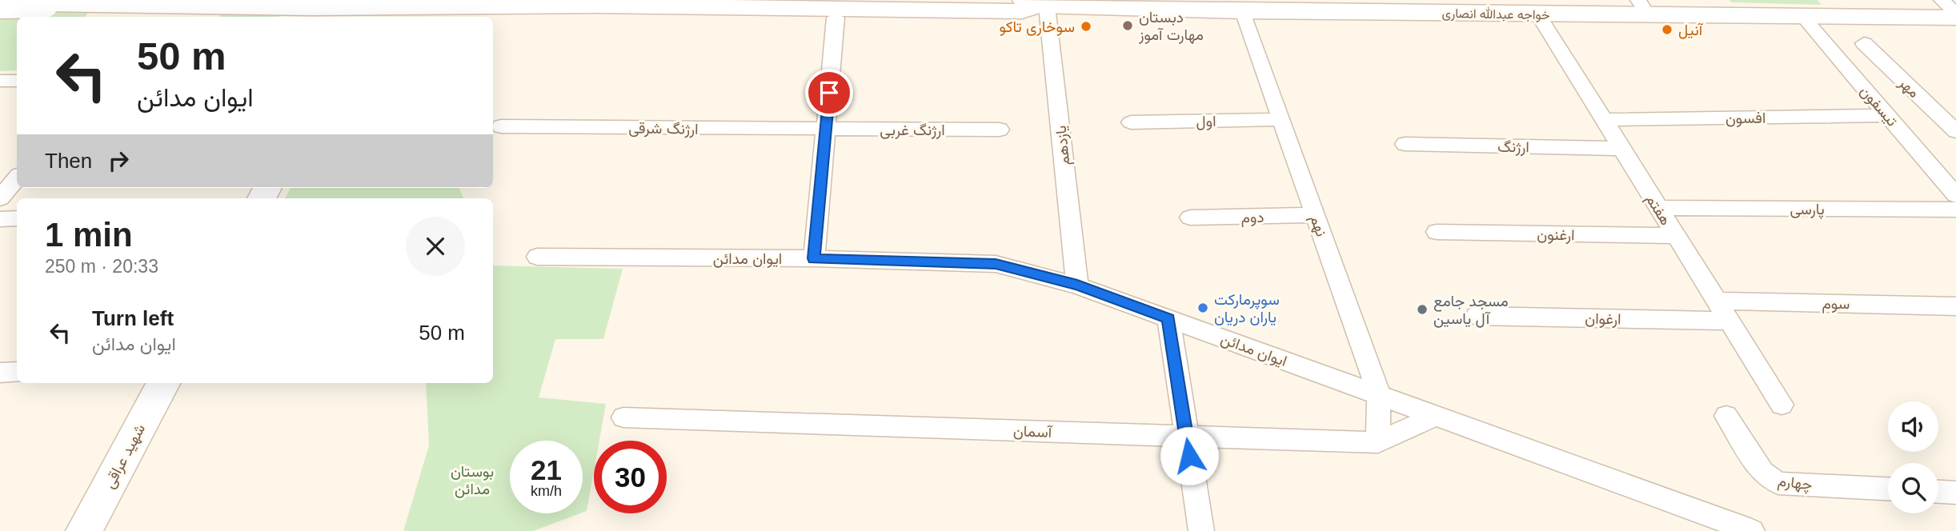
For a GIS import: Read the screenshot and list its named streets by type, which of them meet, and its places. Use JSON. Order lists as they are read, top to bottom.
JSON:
{
  "streets": {
    "main road": ["خواجه عبدالله انصاری", "شهید عراقی"],
    "street": [
      "مهر",
      "تیسفون",
      "افسون",
      "اول",
      "ارژنگ شرقی",
      "ارژنگ غربی",
      "یازدهم",
      "ارژنگ",
      "پارسی",
      "هفتم",
      "دوم",
      "نهم",
      "ارغنون",
      "ایوان مدائن",
      "سوم",
      "ارغوان",
      "آسمان",
      "چهارم"
    ]
  },
  "crossings": [
    ["خواجه عبدالله انصاری", "تیسفون"],
    ["خواجه عبدالله انصاری", "یازدهم"],
    ["خواجه عبدالله انصاری", "هفتم"],
    ["خواجه عبدالله انصاری", "نهم"],
    ["تیسفون", "افسون"],
    ["افسون", "هفتم"],
    ["اول", "نهم"],
    ["ارژنگ شرقی", "ارژنگ غربی"],
    ["یازدهم", "ایوان مدائن"],
    ["ارژنگ", "هفتم"],
    ["پارسی", "هفتم"],
    ["هفتم", "ارغنون"],
    ["هفتم", "سوم"],
    ["هفتم", "ارغوان"],
    ["دوم", "نهم"],
    ["نهم", "ایوان مدائن"],
    ["نهم", "آسمان"],
    ["ایوان مدائن", "آسمان"]
  ],
  "parks": ["بوستان مدائن"],
  "places": [
    "دبستان مهارت آموز",
    "سوخاری تاکو",
    "آنیل",
    "سوپرمارکت یاران دریان",
    "مسجد جامع آل یاسین"
  ],
  "page": {
    "turn": ["50 m", "ایوان مدائن"],
    "then": "Then",
    "heading": ["1 min", "250 m · 20:33"],
    "list": [
      {
        "name": "Turn left",
        "note": "ایوان مدائن",
        "value": "50 m"
      }
    ],
    "speed": "21 km/h",
    "limit": "30"
  }
}
